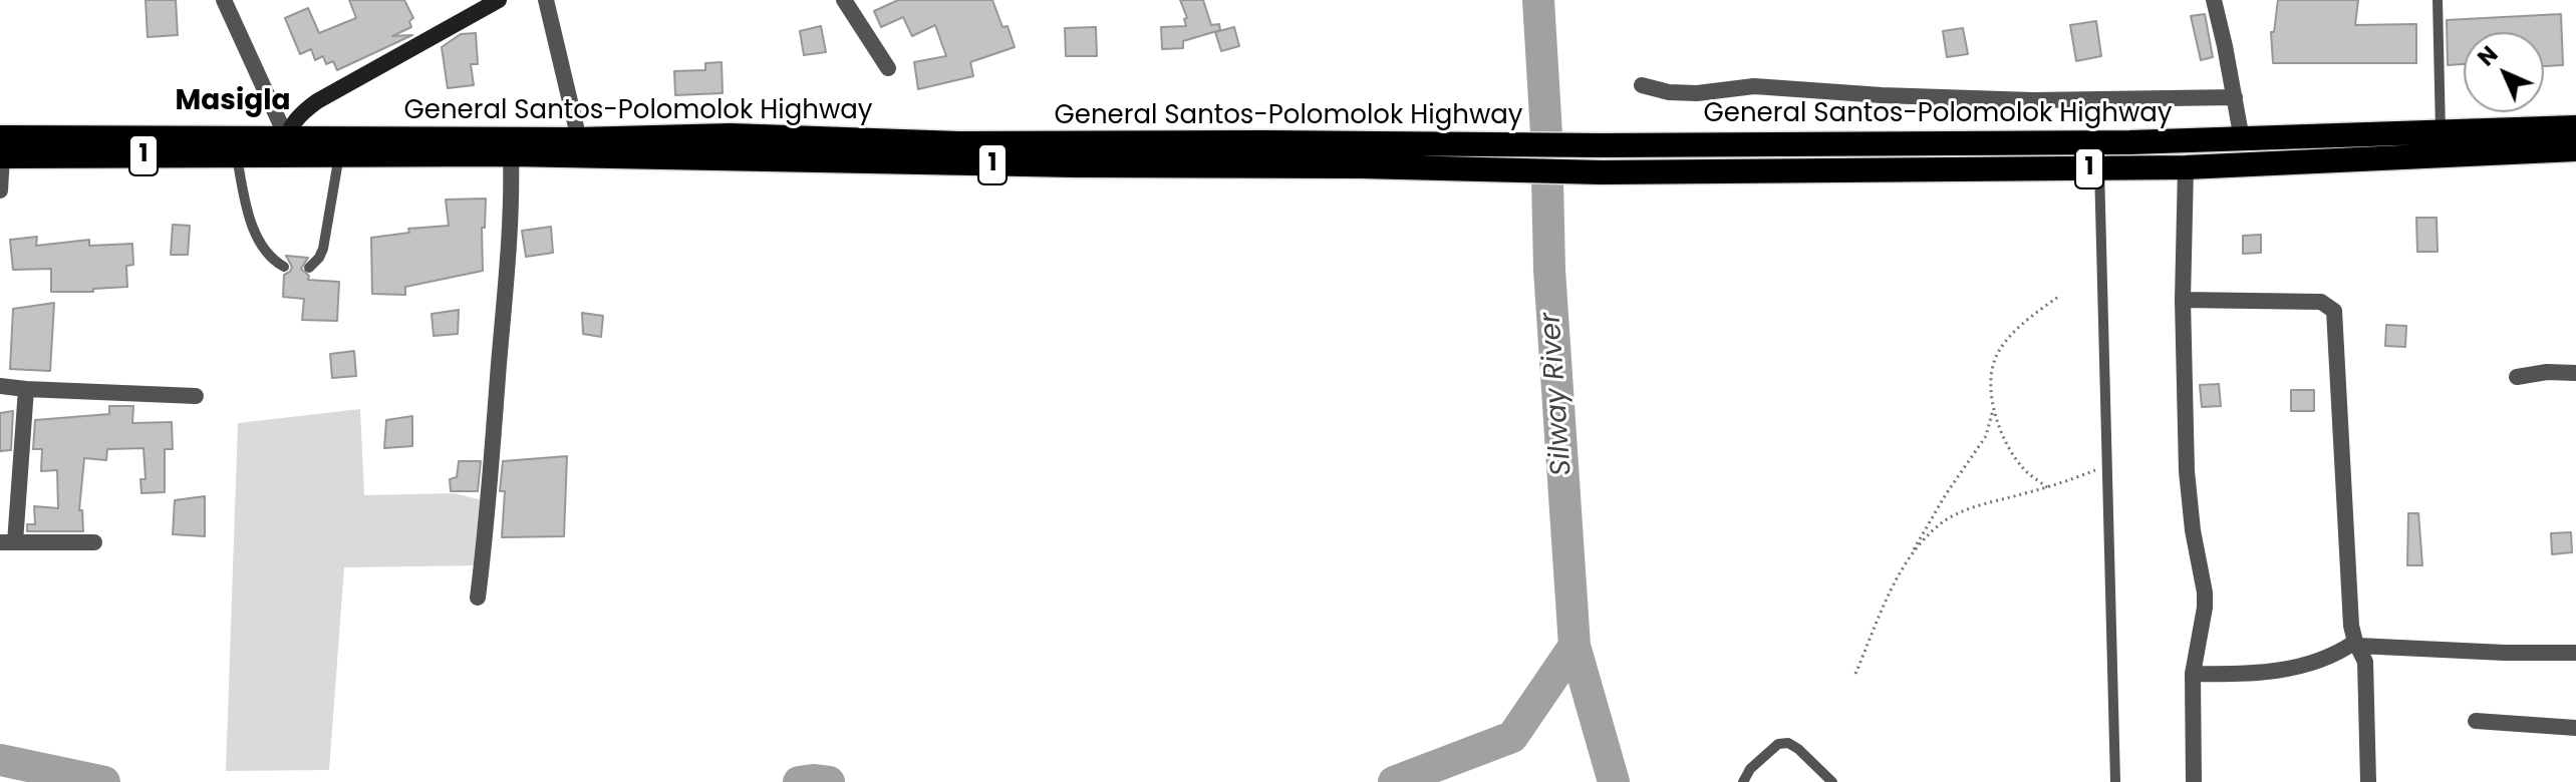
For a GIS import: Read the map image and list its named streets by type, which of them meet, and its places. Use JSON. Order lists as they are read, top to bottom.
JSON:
{
  "streets": {
    "highway": ["General Santos-Polomolok Highway", "1"]
  },
  "crossings": [
    ["General Santos-Polomolok Highway", "1"]
  ],
  "districts": ["Masigla"],
  "water": ["Silway River"],
  "north": "top left"
}
